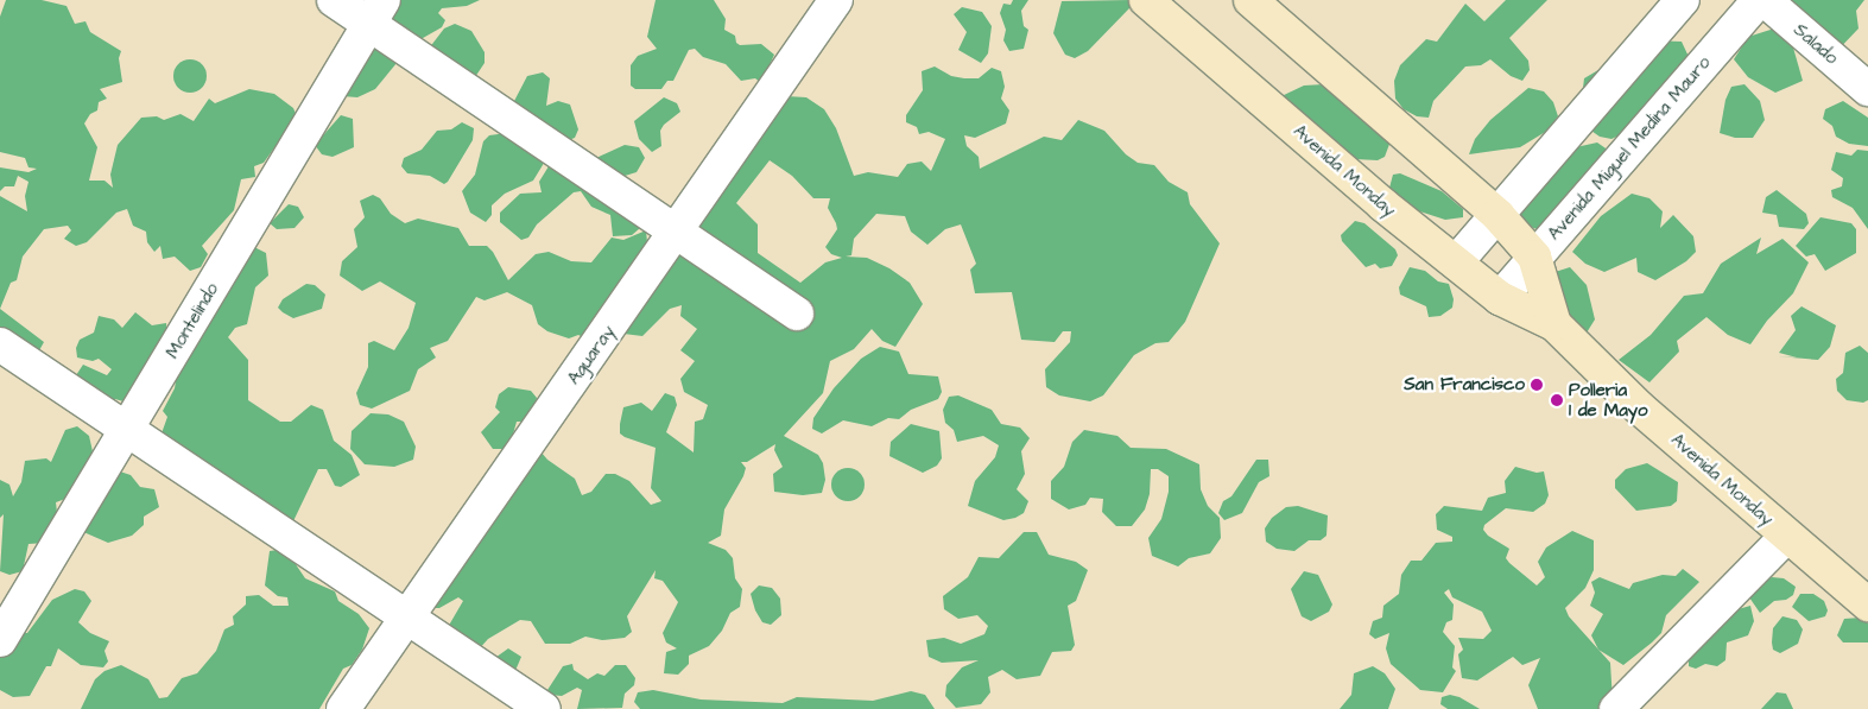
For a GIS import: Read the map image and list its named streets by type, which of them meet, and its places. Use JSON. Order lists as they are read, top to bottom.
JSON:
{
  "streets": {
    "main road": ["Avenida Monday"],
    "street": [
      "Salado",
      "Avenida Miguel Medina Mauro",
      "Montelindo",
      "Aguaray"
    ]
  },
  "crossings": [
    ["Avenida Miguel Medina Mauro", "Avenida Monday"]
  ],
  "places": ["San Francisco", "Polleria 1 de Mayo"]
}
